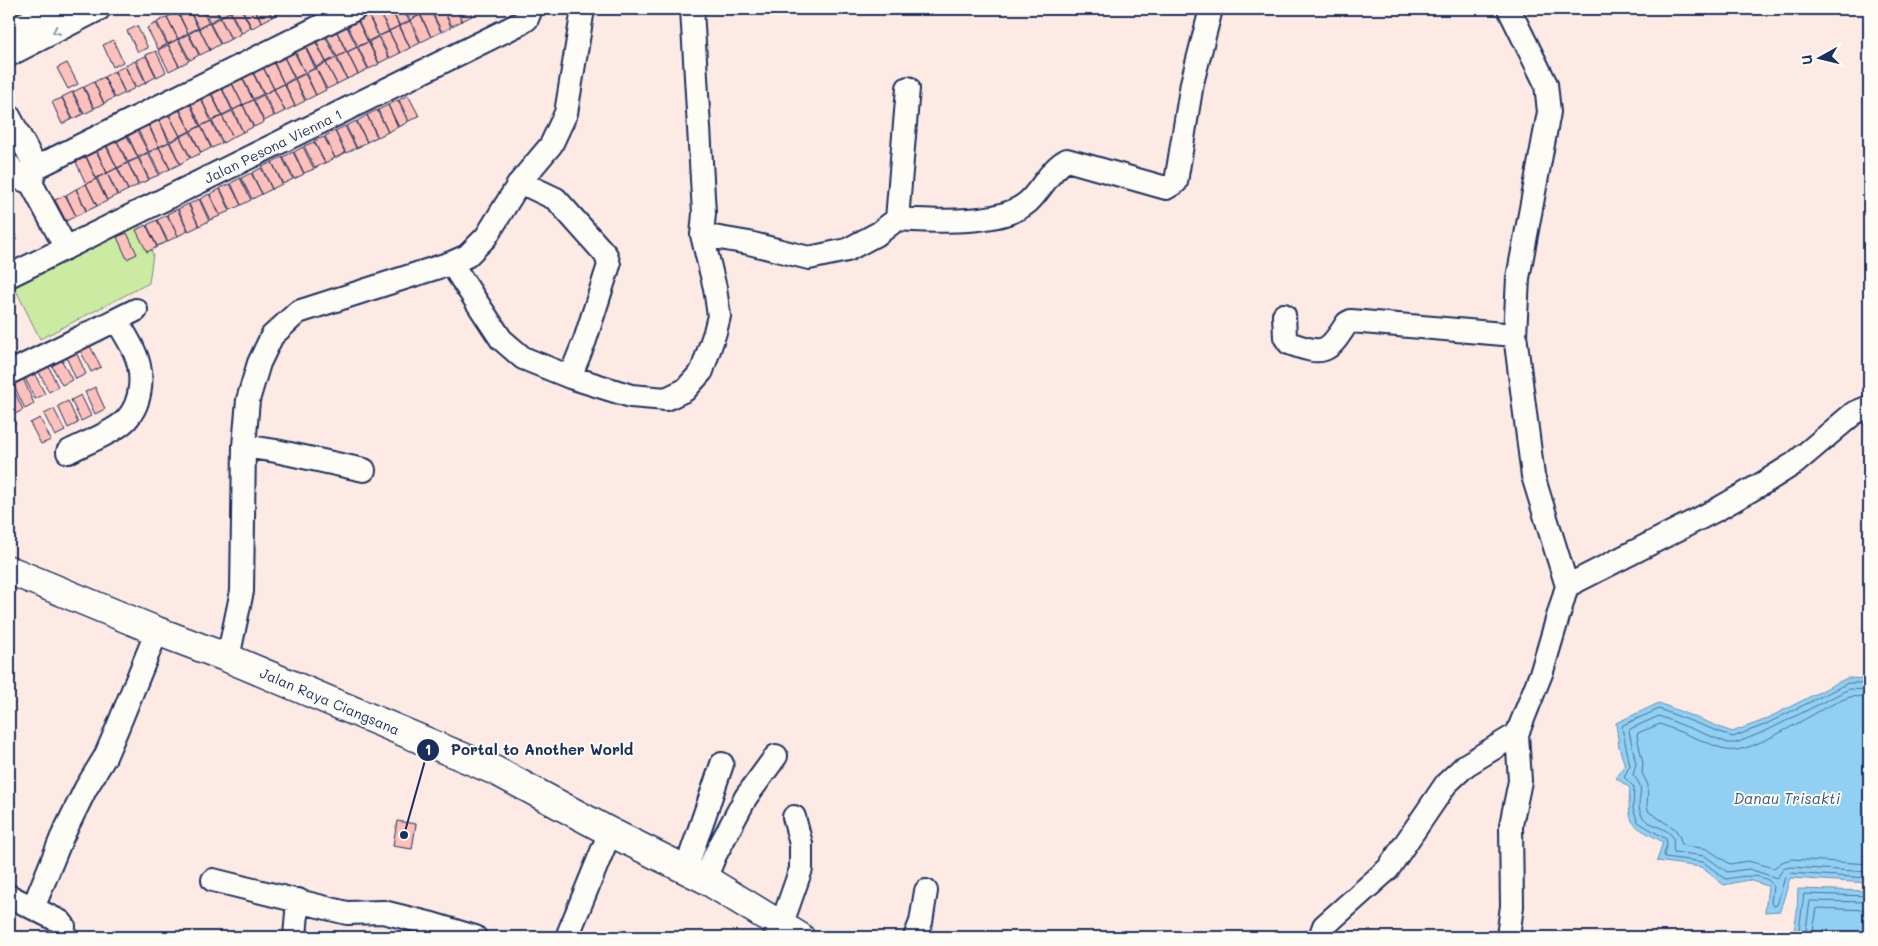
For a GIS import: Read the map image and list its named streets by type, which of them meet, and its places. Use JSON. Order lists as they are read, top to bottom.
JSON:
{
  "streets": {
    "main road": ["Jalan Raya Ciangsana"],
    "street": ["Jalan Pesona Vienna 1"]
  },
  "water": ["Danau Trisakti"],
  "places": ["Portal to Another World"],
  "north": "left"
}
